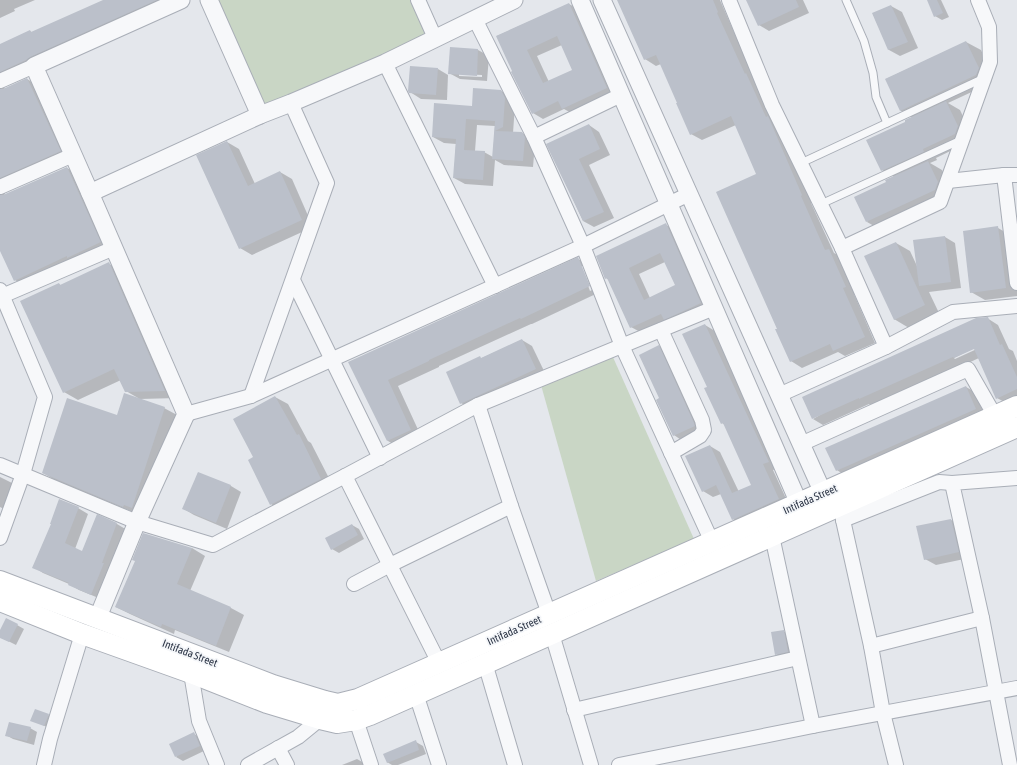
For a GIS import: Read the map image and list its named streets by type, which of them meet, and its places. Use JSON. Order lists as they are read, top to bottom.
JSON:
{
  "streets": {
    "main road": ["Intifada Street"]
  }
}
